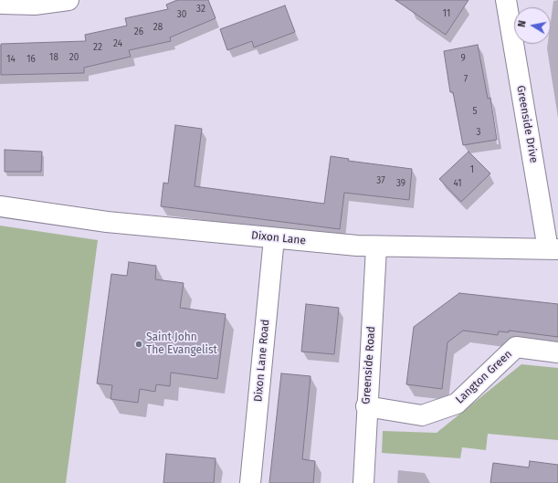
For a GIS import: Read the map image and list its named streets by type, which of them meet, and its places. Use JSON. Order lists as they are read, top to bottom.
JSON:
{
  "streets": {
    "street": [
      "Greenside Drive",
      "Dixon Lane",
      "Dixon Lane Road",
      "Greenside Road",
      "Langton Green"
    ]
  },
  "crossings": [
    ["Greenside Drive", "Dixon Lane"],
    ["Dixon Lane", "Dixon Lane Road"],
    ["Dixon Lane", "Greenside Road"],
    ["Greenside Road", "Langton Green"]
  ],
  "places": ["Saint John The Evangelist"],
  "house_numbers": [
    "32",
    "11",
    "30",
    "28",
    "26",
    "24",
    "22",
    "18",
    "20",
    "9",
    "14",
    "16",
    "7",
    "5",
    "3",
    "1",
    "37",
    "39",
    "41"
  ],
  "north": "left"
}
